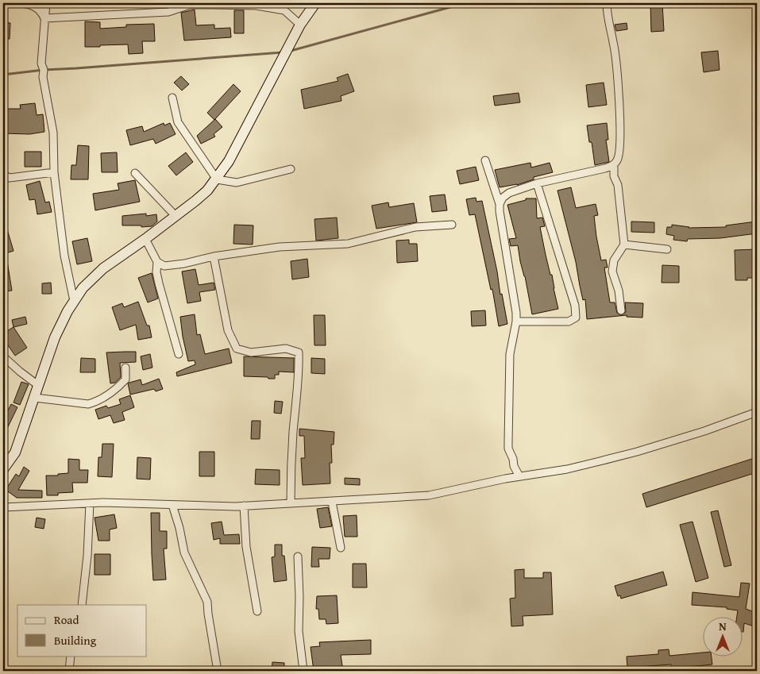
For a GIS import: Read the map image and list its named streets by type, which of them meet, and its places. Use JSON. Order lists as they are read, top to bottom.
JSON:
{
  "legend": ["Road", "Building"],
  "north": "top"
}
